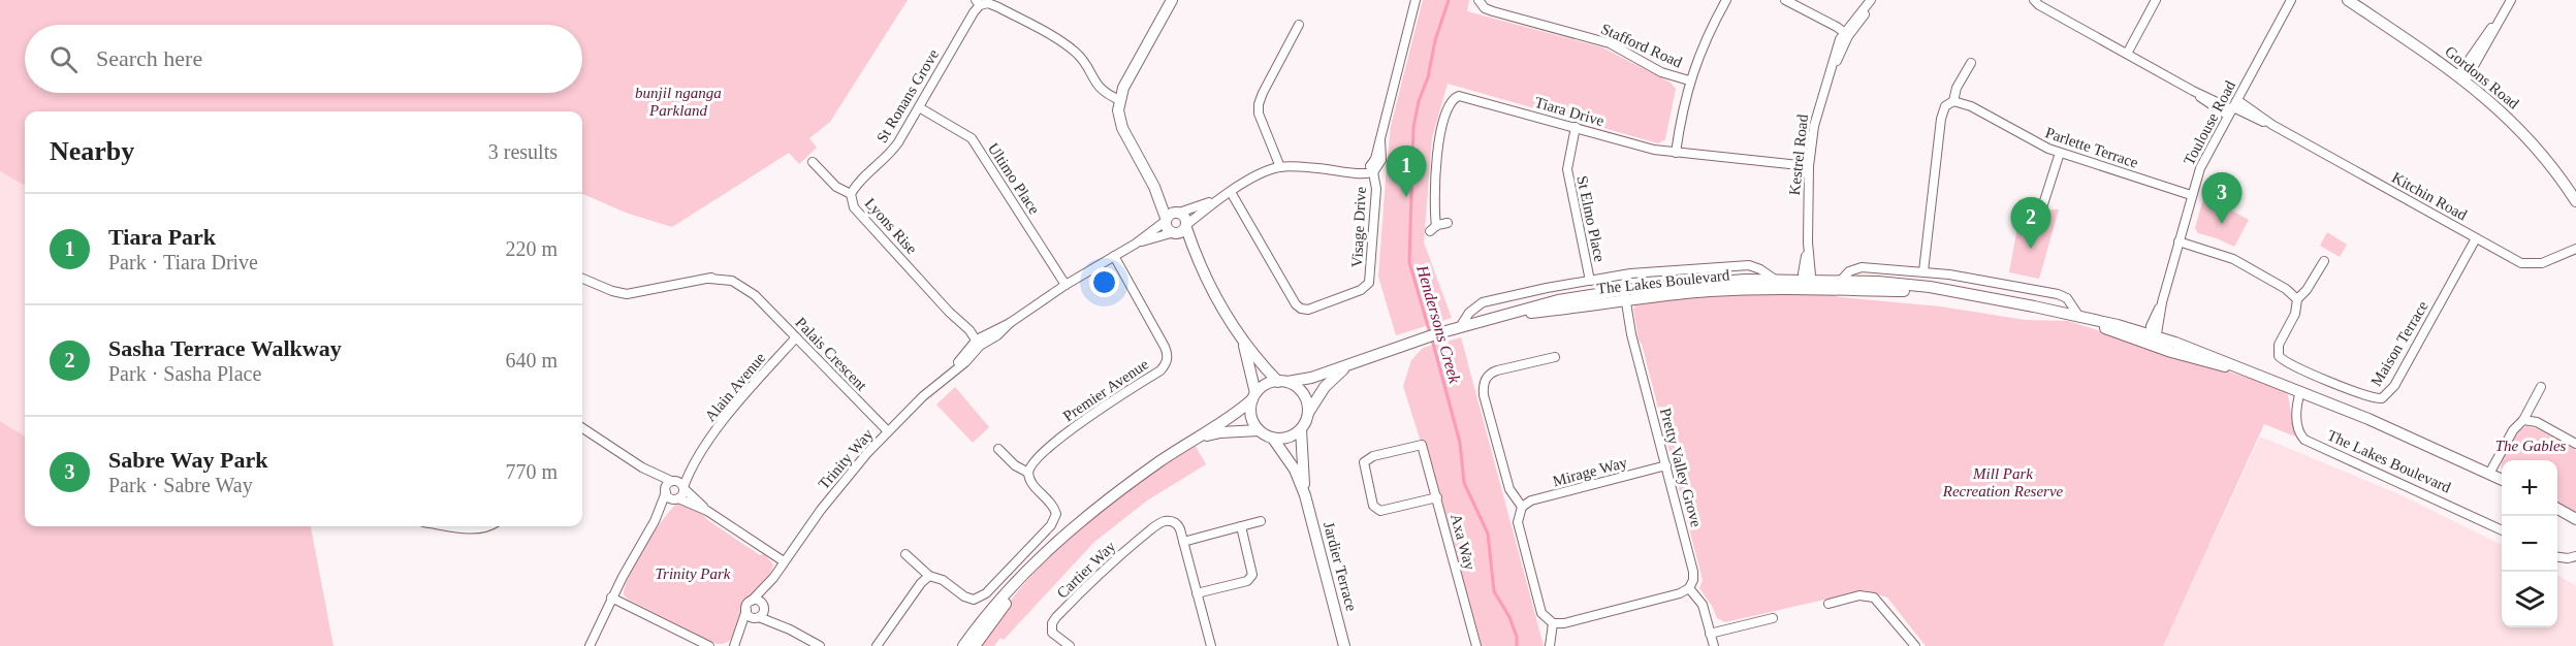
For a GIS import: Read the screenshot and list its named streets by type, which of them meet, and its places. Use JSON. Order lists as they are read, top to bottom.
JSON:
{
  "streets": {
    "street": [
      "Stafford Road",
      "Gordons Road",
      "St Ronans Grove",
      "Tiara Drive",
      "Toulouse Road",
      "Parlette Terrace",
      "Kestrel Road",
      "Ultimo Place",
      "Kitchin Road",
      "St Elmo Place",
      "Lyons Rise",
      "Visage Drive",
      "The Lakes Boulevard",
      "Maison Terrace",
      "Palais Crescent",
      "Alain Avenue",
      "Premier Avenue",
      "Trinity Way",
      "Pretty Valley Grove",
      "Mirage Way",
      "Axa Way",
      "Jardier Terrace",
      "Cartier Way"
    ]
  },
  "crossings": [
    ["St Ronans Grove", "Ultimo Place"],
    ["St Ronans Grove", "Lyons Rise"],
    ["Tiara Drive", "Kestrel Road"],
    ["Tiara Drive", "St Elmo Place"],
    ["Toulouse Road", "Parlette Terrace"],
    ["Toulouse Road", "Kitchin Road"],
    ["Toulouse Road", "The Lakes Boulevard"],
    ["Kestrel Road", "The Lakes Boulevard"],
    ["Ultimo Place", "Trinity Way"],
    ["Kitchin Road", "Maison Terrace"],
    ["St Elmo Place", "The Lakes Boulevard"],
    ["Lyons Rise", "Trinity Way"],
    ["The Lakes Boulevard", "Pretty Valley Grove"],
    ["The Lakes Boulevard", "Jardier Terrace"],
    ["Palais Crescent", "Alain Avenue"],
    ["Palais Crescent", "Trinity Way"],
    ["Premier Avenue", "Trinity Way"],
    ["Pretty Valley Grove", "Mirage Way"]
  ],
  "water": ["Hendersons Creek"],
  "parks": [
    "bunjil nganga Parkland",
    "The Gables",
    "Mill Park Recreation Reserve",
    "Trinity Park"
  ],
  "page": {
    "search": "Search here",
    "heading": ["Nearby", "3 results"],
    "pins": ["1", "3", "2"],
    "list": [
      {
        "mark": "1",
        "name": "Tiara Park",
        "note": "Park · Tiara Drive",
        "value": "220 m"
      },
      {
        "mark": "2",
        "name": "Sasha Terrace Walkway",
        "note": "Park · Sasha Place",
        "value": "640 m"
      },
      {
        "mark": "3",
        "name": "Sabre Way Park",
        "note": "Park · Sabre Way",
        "value": "770 m"
      }
    ],
    "map_buttons": ["+", "−"]
  }
}
